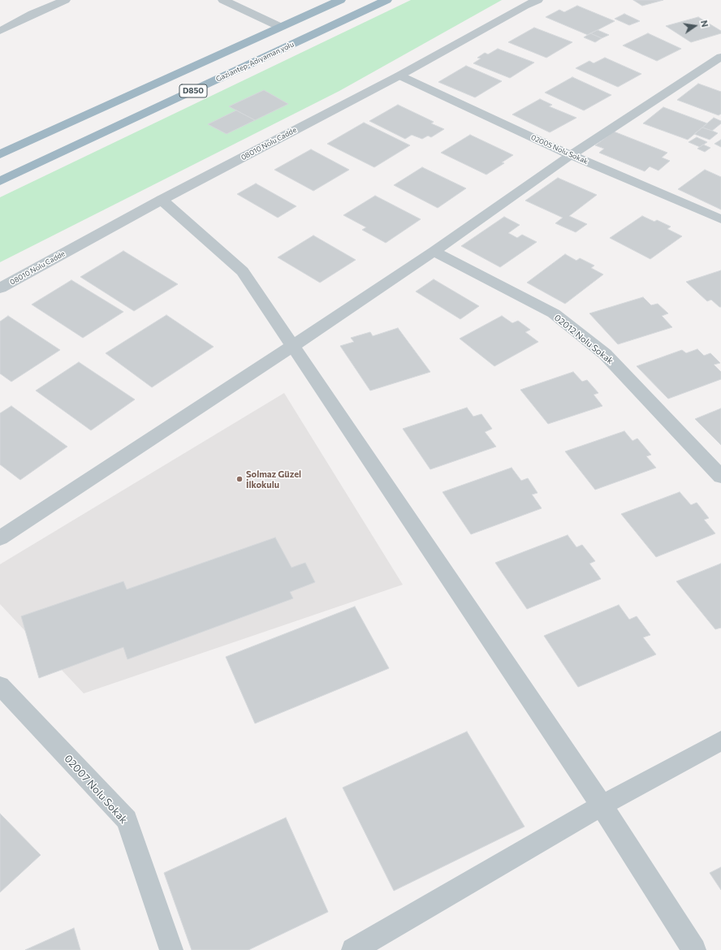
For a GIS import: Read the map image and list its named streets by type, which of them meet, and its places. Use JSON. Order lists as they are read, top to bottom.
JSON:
{
  "streets": {
    "highway": ["Gaziantep-Adıyaman yolu", "D850"],
    "street": [
      "08010 Nolu Cadde",
      "02005 Nolu Sokak",
      "02012 Nolu Sokak",
      "02007 Nolu Sokak"
    ]
  },
  "crossings": [
    ["08010 Nolu Cadde", "02005 Nolu Sokak"]
  ],
  "places": ["Solmaz Güzel İlkokulu"],
  "north": "right"
}
